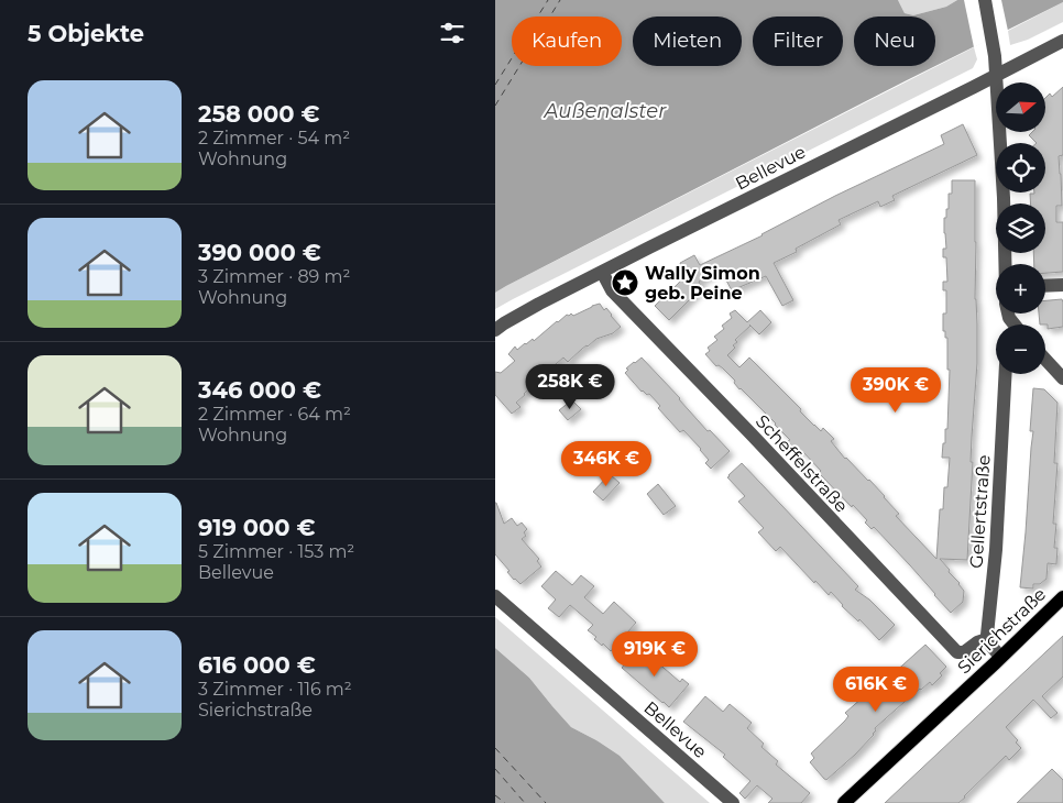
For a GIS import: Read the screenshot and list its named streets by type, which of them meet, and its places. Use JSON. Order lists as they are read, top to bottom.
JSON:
{
  "streets": {
    "main road": ["Sierichstraße"],
    "street": ["Bellevue", "Scheffelstraße", "Gellertstraße"]
  },
  "crossings": [
    ["Bellevue", "Scheffelstraße"],
    ["Scheffelstraße", "Gellertstraße"]
  ],
  "water": ["Außenalster"],
  "places": {
    "place": ["Wally Simon geb. Peine"]
  },
  "north": "right",
  "page": {
    "heading": "5 Objekte",
    "chip": [
      "Kaufen",
      "Mieten",
      "Filter",
      "Neu"
    ],
    "list": [
      {
        "name": "258 000 €",
        "note": "2 Zimmer · 54 m² · Wohnung"
      },
      {
        "name": "390 000 €",
        "note": "3 Zimmer · 89 m² · Wohnung"
      },
      {
        "name": "346 000 €",
        "note": "2 Zimmer · 64 m² · Wohnung"
      },
      {
        "name": "919 000 €",
        "note": "5 Zimmer · 153 m² · Bellevue"
      },
      {
        "name": "616 000 €",
        "note": "3 Zimmer · 116 m² · Sierichstraße"
      }
    ],
    "map_buttons": ["+", "−"],
    "price": [
      "258K €",
      "390K €",
      "346K €",
      "919K €",
      "616K €"
    ]
  }
}
